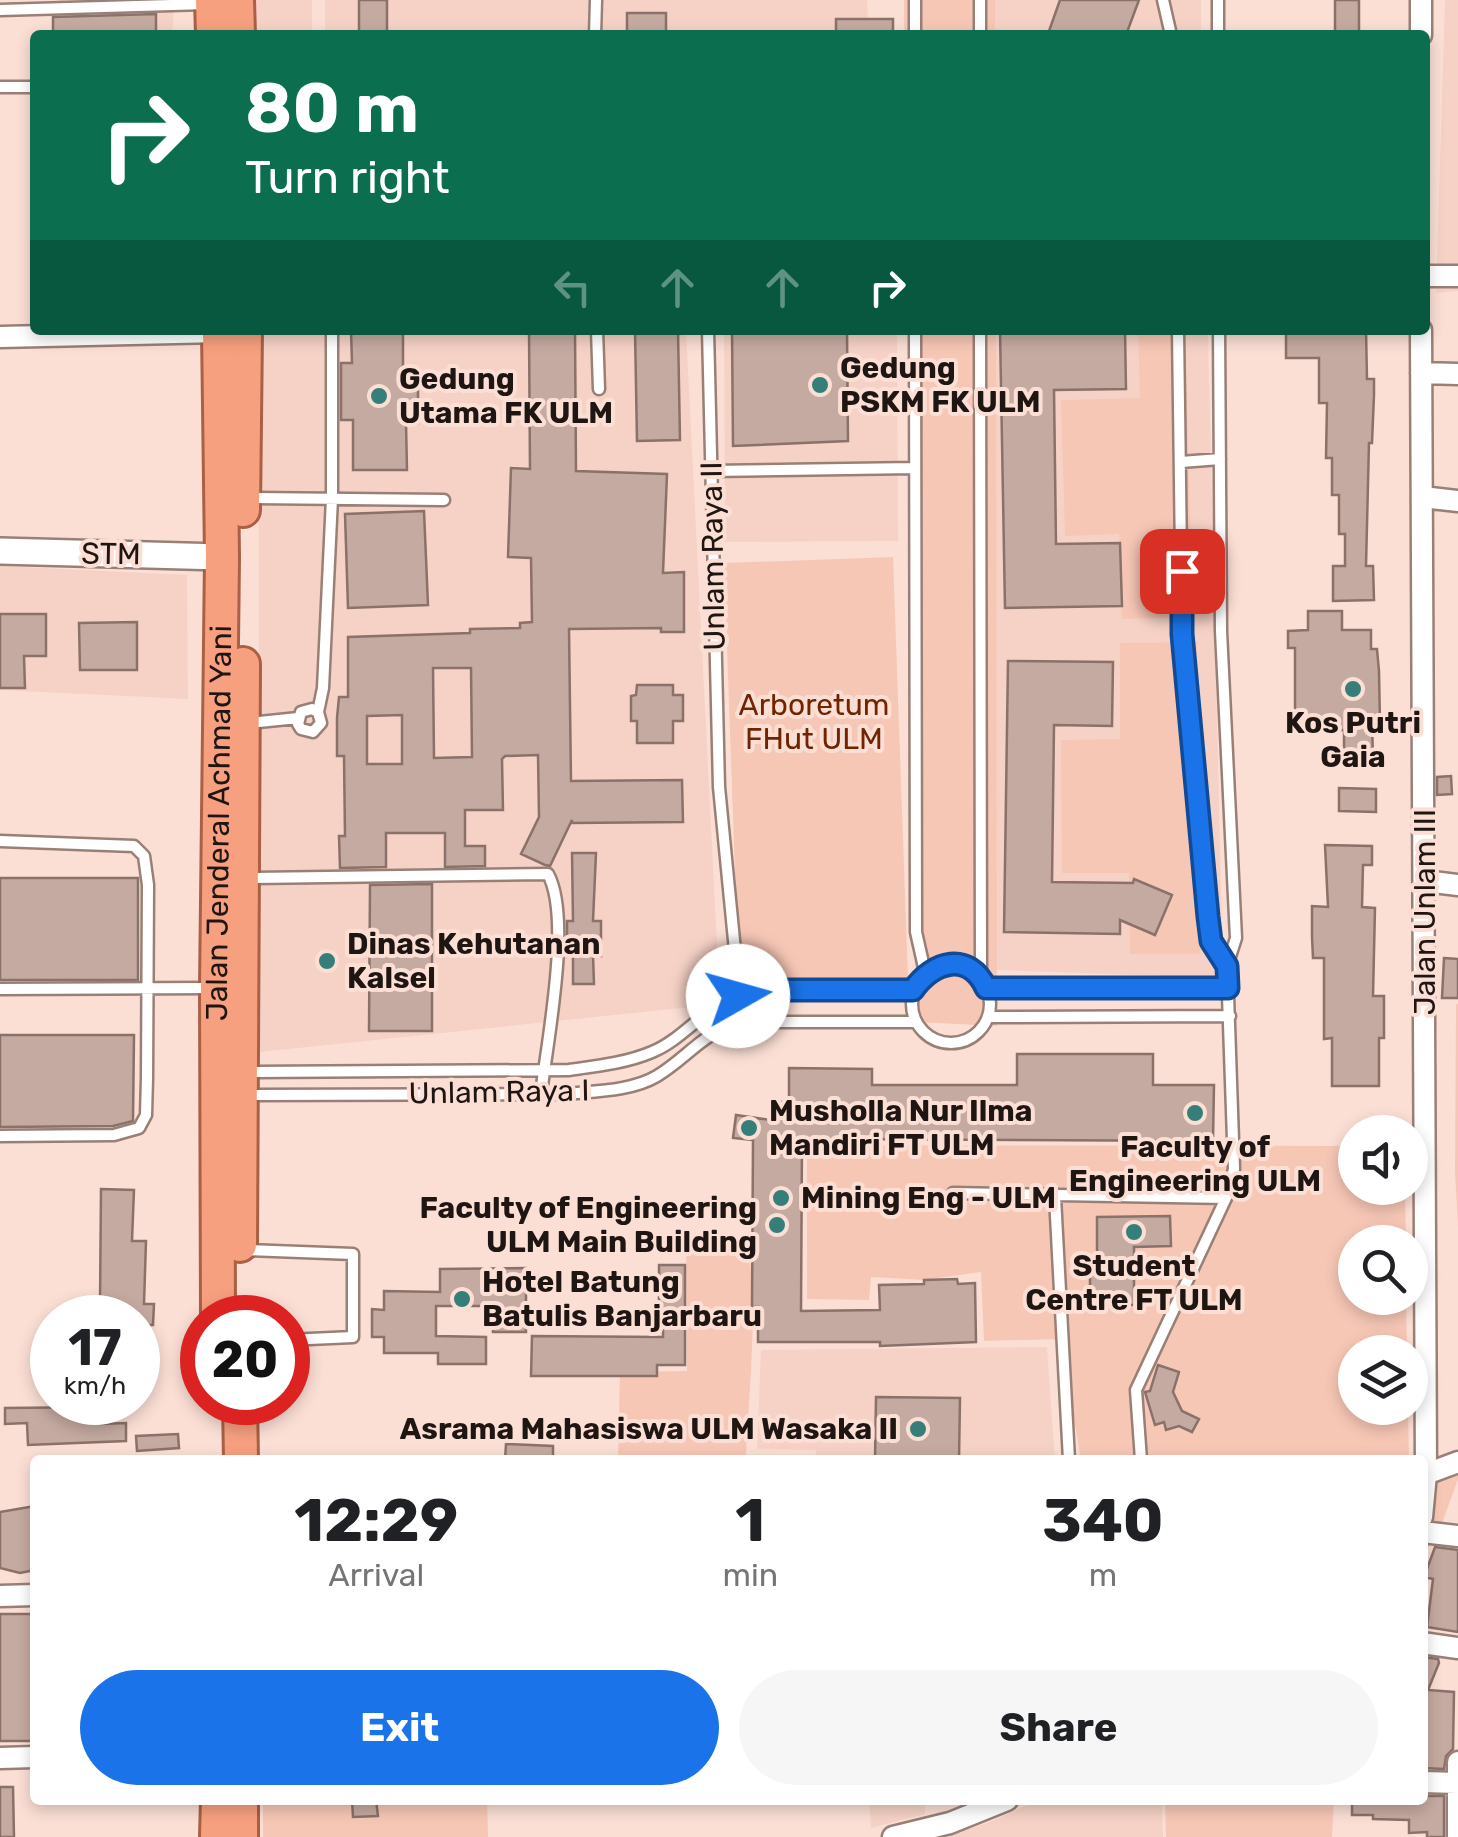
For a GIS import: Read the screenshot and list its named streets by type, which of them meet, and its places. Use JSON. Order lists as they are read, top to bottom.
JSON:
{
  "streets": {
    "highway": ["Jalan Jenderal Achmad Yani"],
    "street": ["STM", "Jalan Unlam III"],
    "lane": ["Unlam Raya II", "Unlam Raya I"]
  },
  "crossings": [
    ["STM", "Jalan Jenderal Achmad Yani"],
    ["Unlam Raya II", "Unlam Raya I"],
    ["Jalan Jenderal Achmad Yani", "Unlam Raya I"]
  ],
  "parks": ["Arboretum FHut ULM"],
  "places": [
    "Gedung PSKM FK ULM",
    "Gedung Utama FK ULM",
    "Kos Putri Gaia",
    "Dinas Kehutanan Kalsel",
    "Faculty of Engineering ULM",
    "Musholla Nur Ilma Mandiri FT ULM",
    "Mining Eng - ULM",
    "Faculty of Engineering ULM Main Building",
    "Student Centre FT ULM",
    "Hotel Batung Batulis Banjarbaru",
    "Asrama Mahasiswa ULM Wasaka II"
  ],
  "page": {
    "turn": ["80 m", "Turn right"],
    "speed": "17 km/h",
    "limit": "20",
    "eta": [
      "12:29",
      "Arrival",
      "1",
      "min",
      "340",
      "m"
    ],
    "buttons": ["Exit", "Share"]
  }
}
